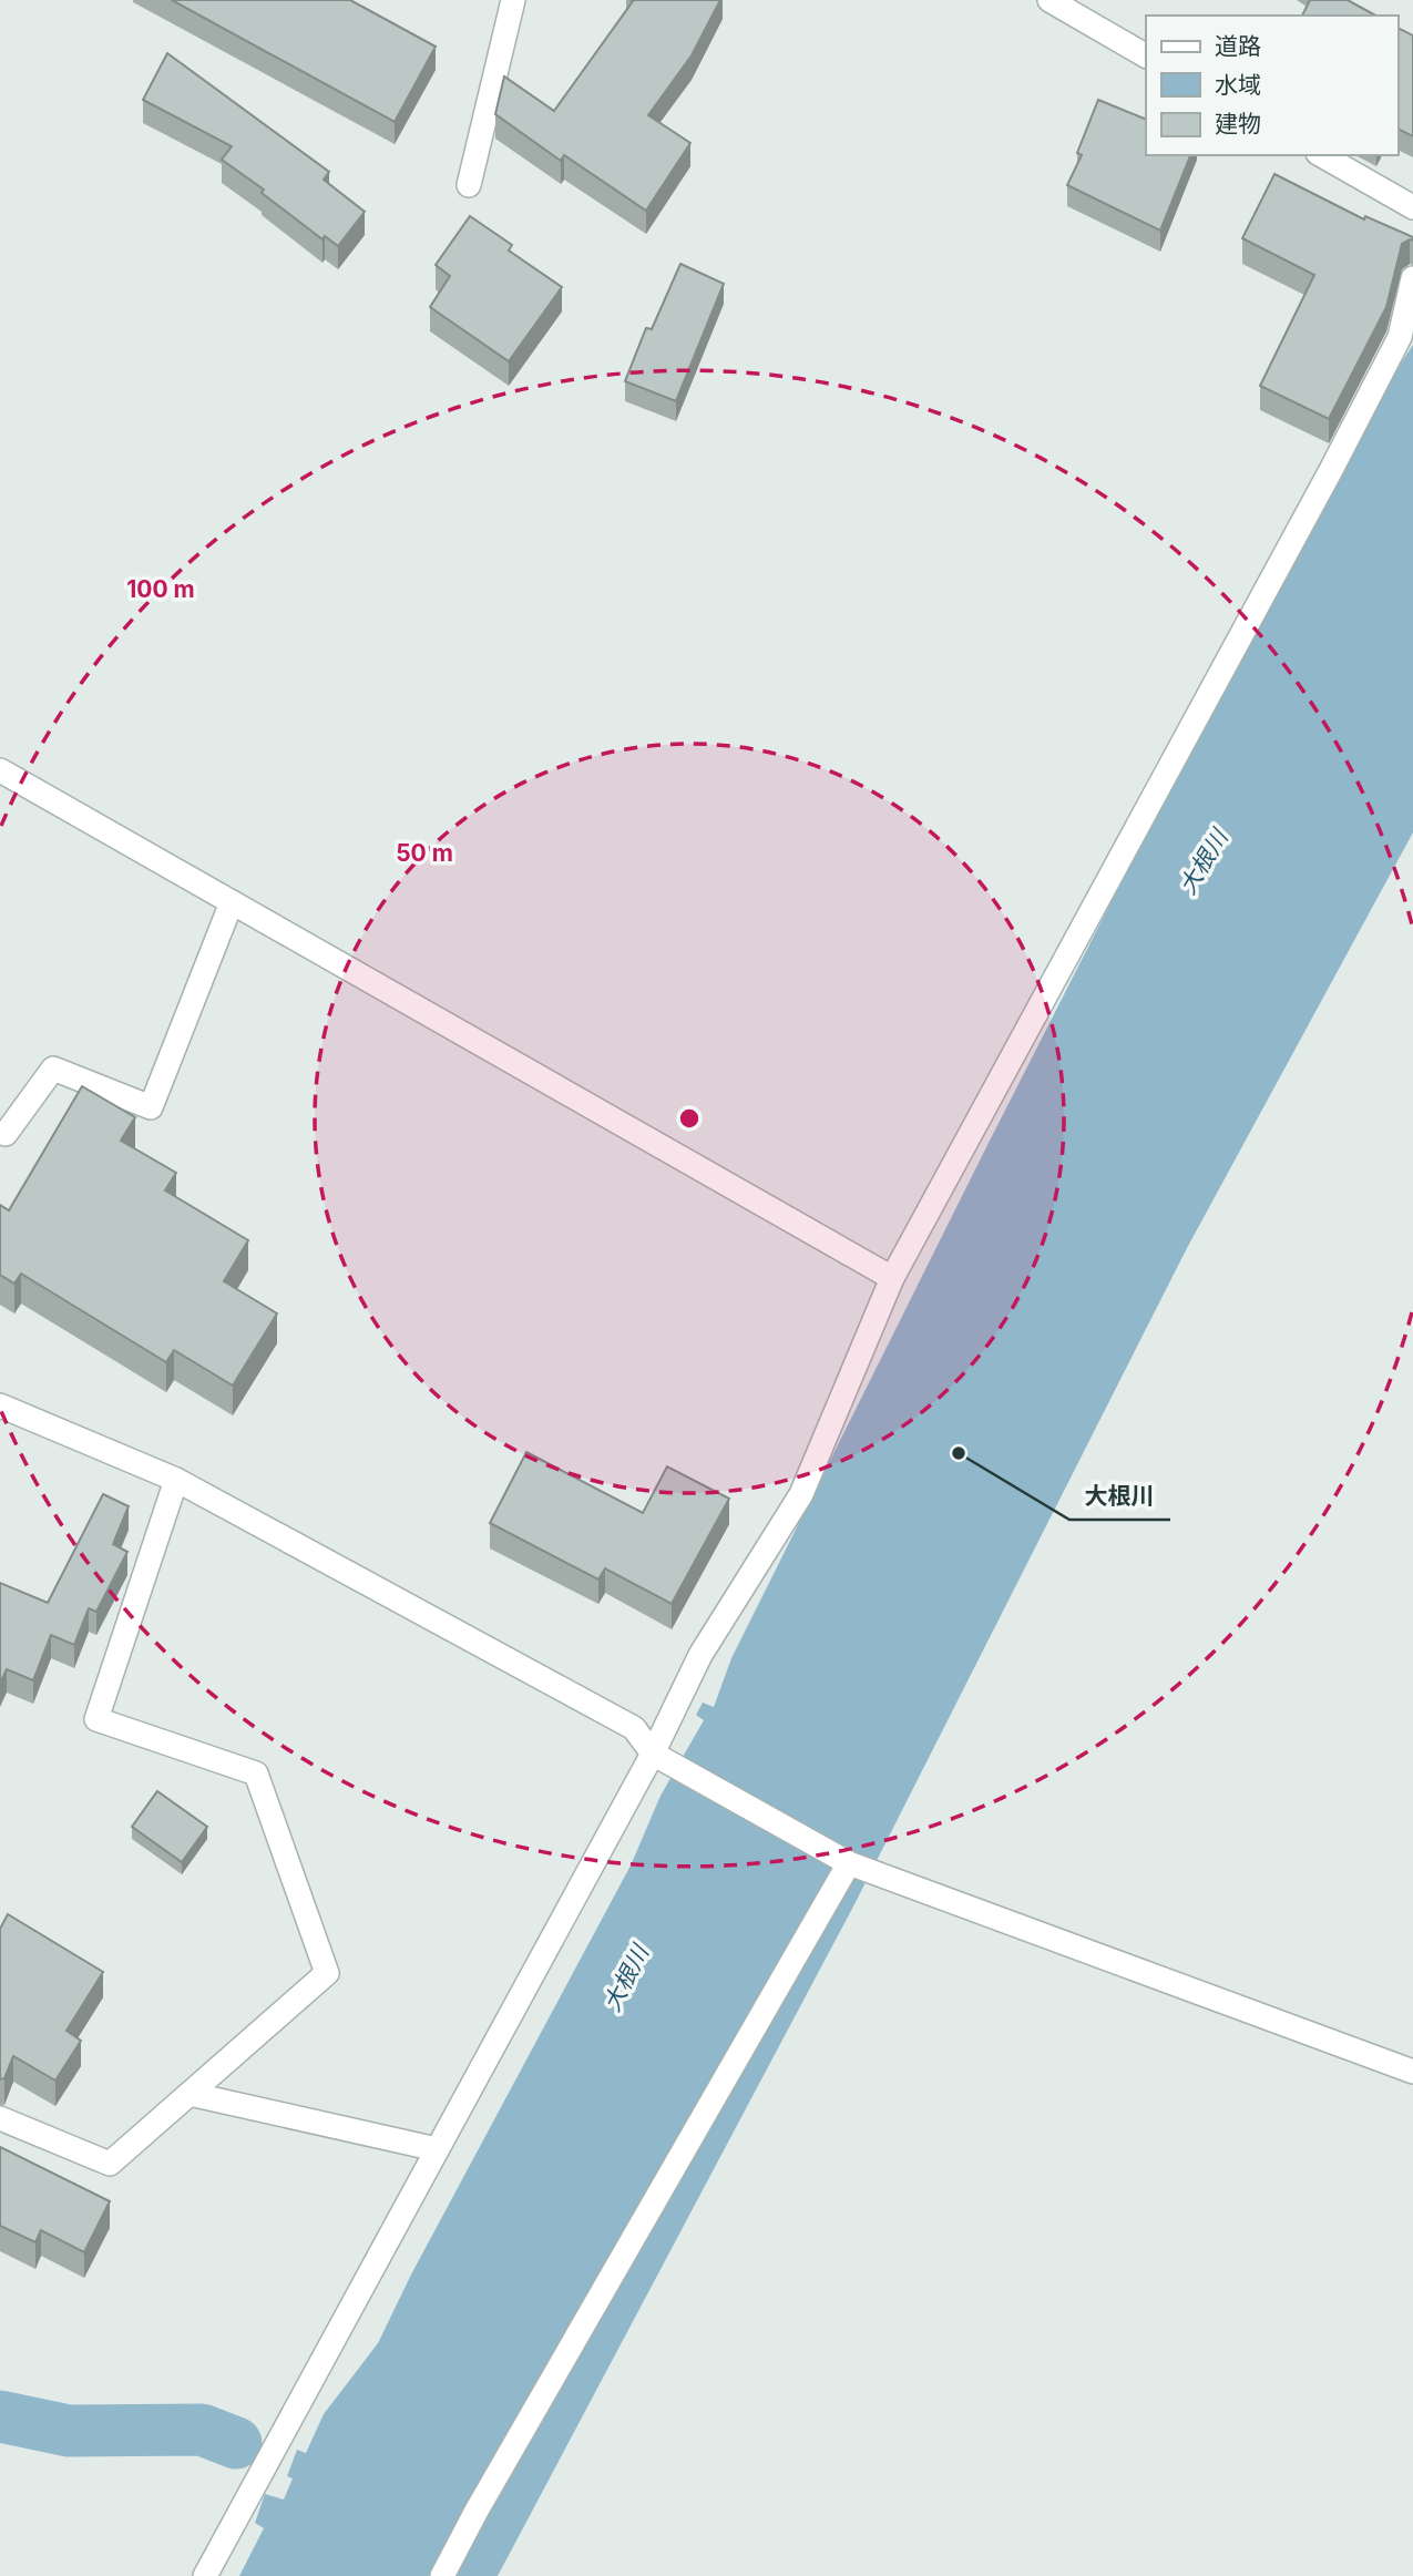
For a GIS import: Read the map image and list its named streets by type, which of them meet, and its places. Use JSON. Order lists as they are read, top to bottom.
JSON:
{
  "water": ["大根川"],
  "places": ["大根川"],
  "legend": ["道路", "水域", "建物"],
  "rings": ["100 m", "50 m"]
}
